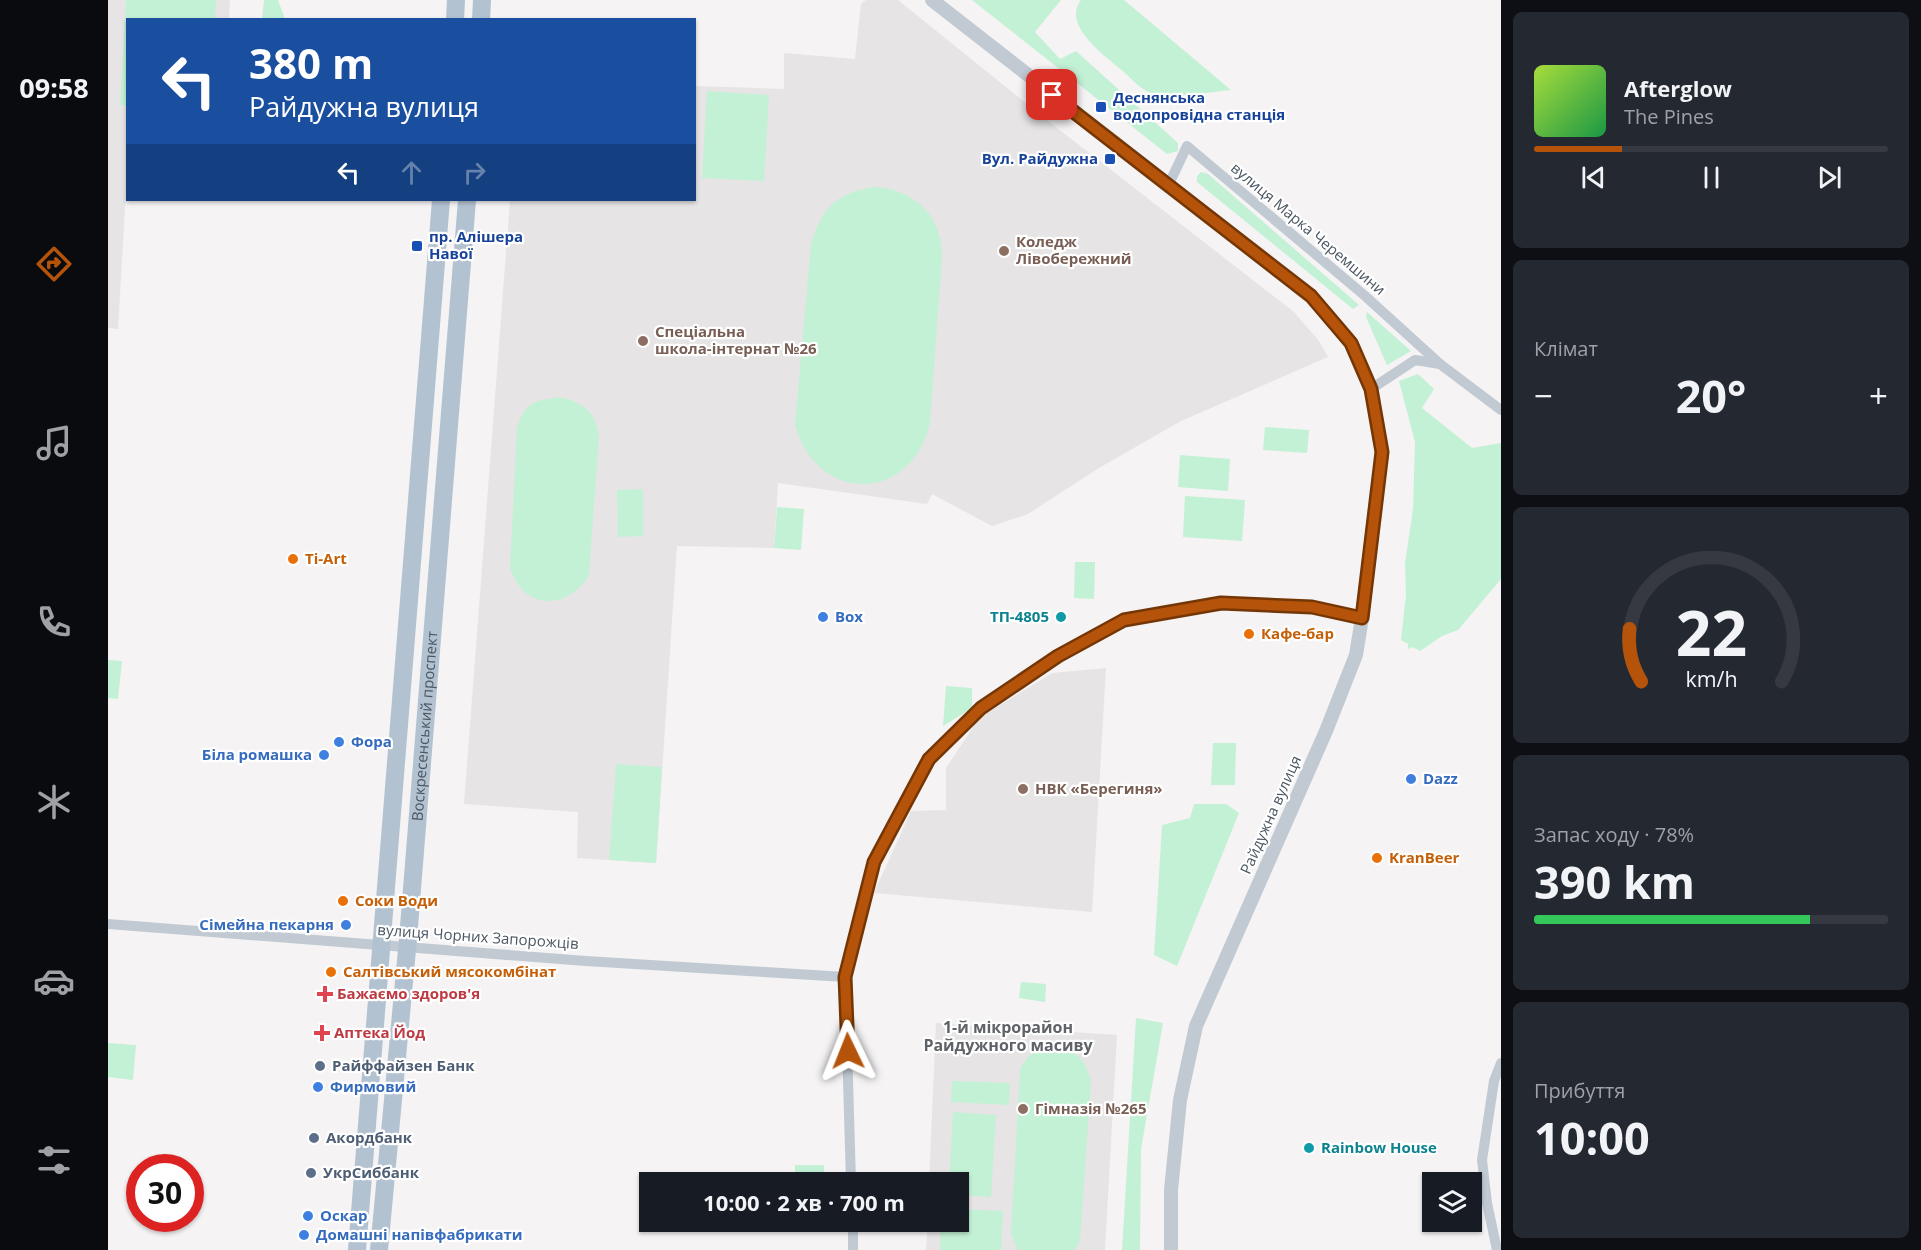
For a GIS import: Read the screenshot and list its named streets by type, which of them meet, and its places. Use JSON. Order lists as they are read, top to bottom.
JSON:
{
  "streets": {
    "main road": ["Воскресенський проспект"],
    "street": ["вулиця Марка Черемшини", "Райдужна вулиця", "вулиця Чорних Запорожців"]
  },
  "crossings": [
    ["вулиця Марка Черемшини", "Райдужна вулиця"],
    ["Воскресенський проспект", "вулиця Чорних Запорожців"]
  ],
  "districts": ["1-й мікрорайон Райдужного масиву"],
  "places": {
    "transit": ["Деснянська водопровідна станція", "Вул. Райдужна", "пр. Алішера Навої"],
    "other": [
      "Коледж Лівобережний",
      "Спеціальна школа-інтернат №26",
      "Ti-Art",
      "Box",
      "ТП-4805",
      "Кафе-бар",
      "Фора",
      "Біла ромашка",
      "Dazz",
      "НВК «Берегиня»",
      "KranBeer",
      "Соки Води",
      "Сімейна пекарня",
      "Салтівський мясокомбінат",
      "Райффайзен Банк",
      "Фирмовий",
      "Гімназія №265",
      "Акордбанк",
      "Rainbow House",
      "УкрСиббанк",
      "Оскар",
      "Домашні напівфабрикати"
    ],
    "health": ["Бажаємо здоров'я", "Аптека Йод"]
  },
  "page": {
    "tabs": "09:58",
    "turn": ["380 m", "Райдужна вулиця"],
    "song": ["Afterglow", "The Pines"],
    "tile": [
      "Клімат",
      ["Запас ходу · 78%", "390 km"],
      ["Прибуття", "10:00"]
    ],
    "heat": ["−", "20°", "+"],
    "limit": "30",
    "trip": "10:00 · 2 хв · 700 m",
    "gauge": ["22", "km/h"]
  }
}
